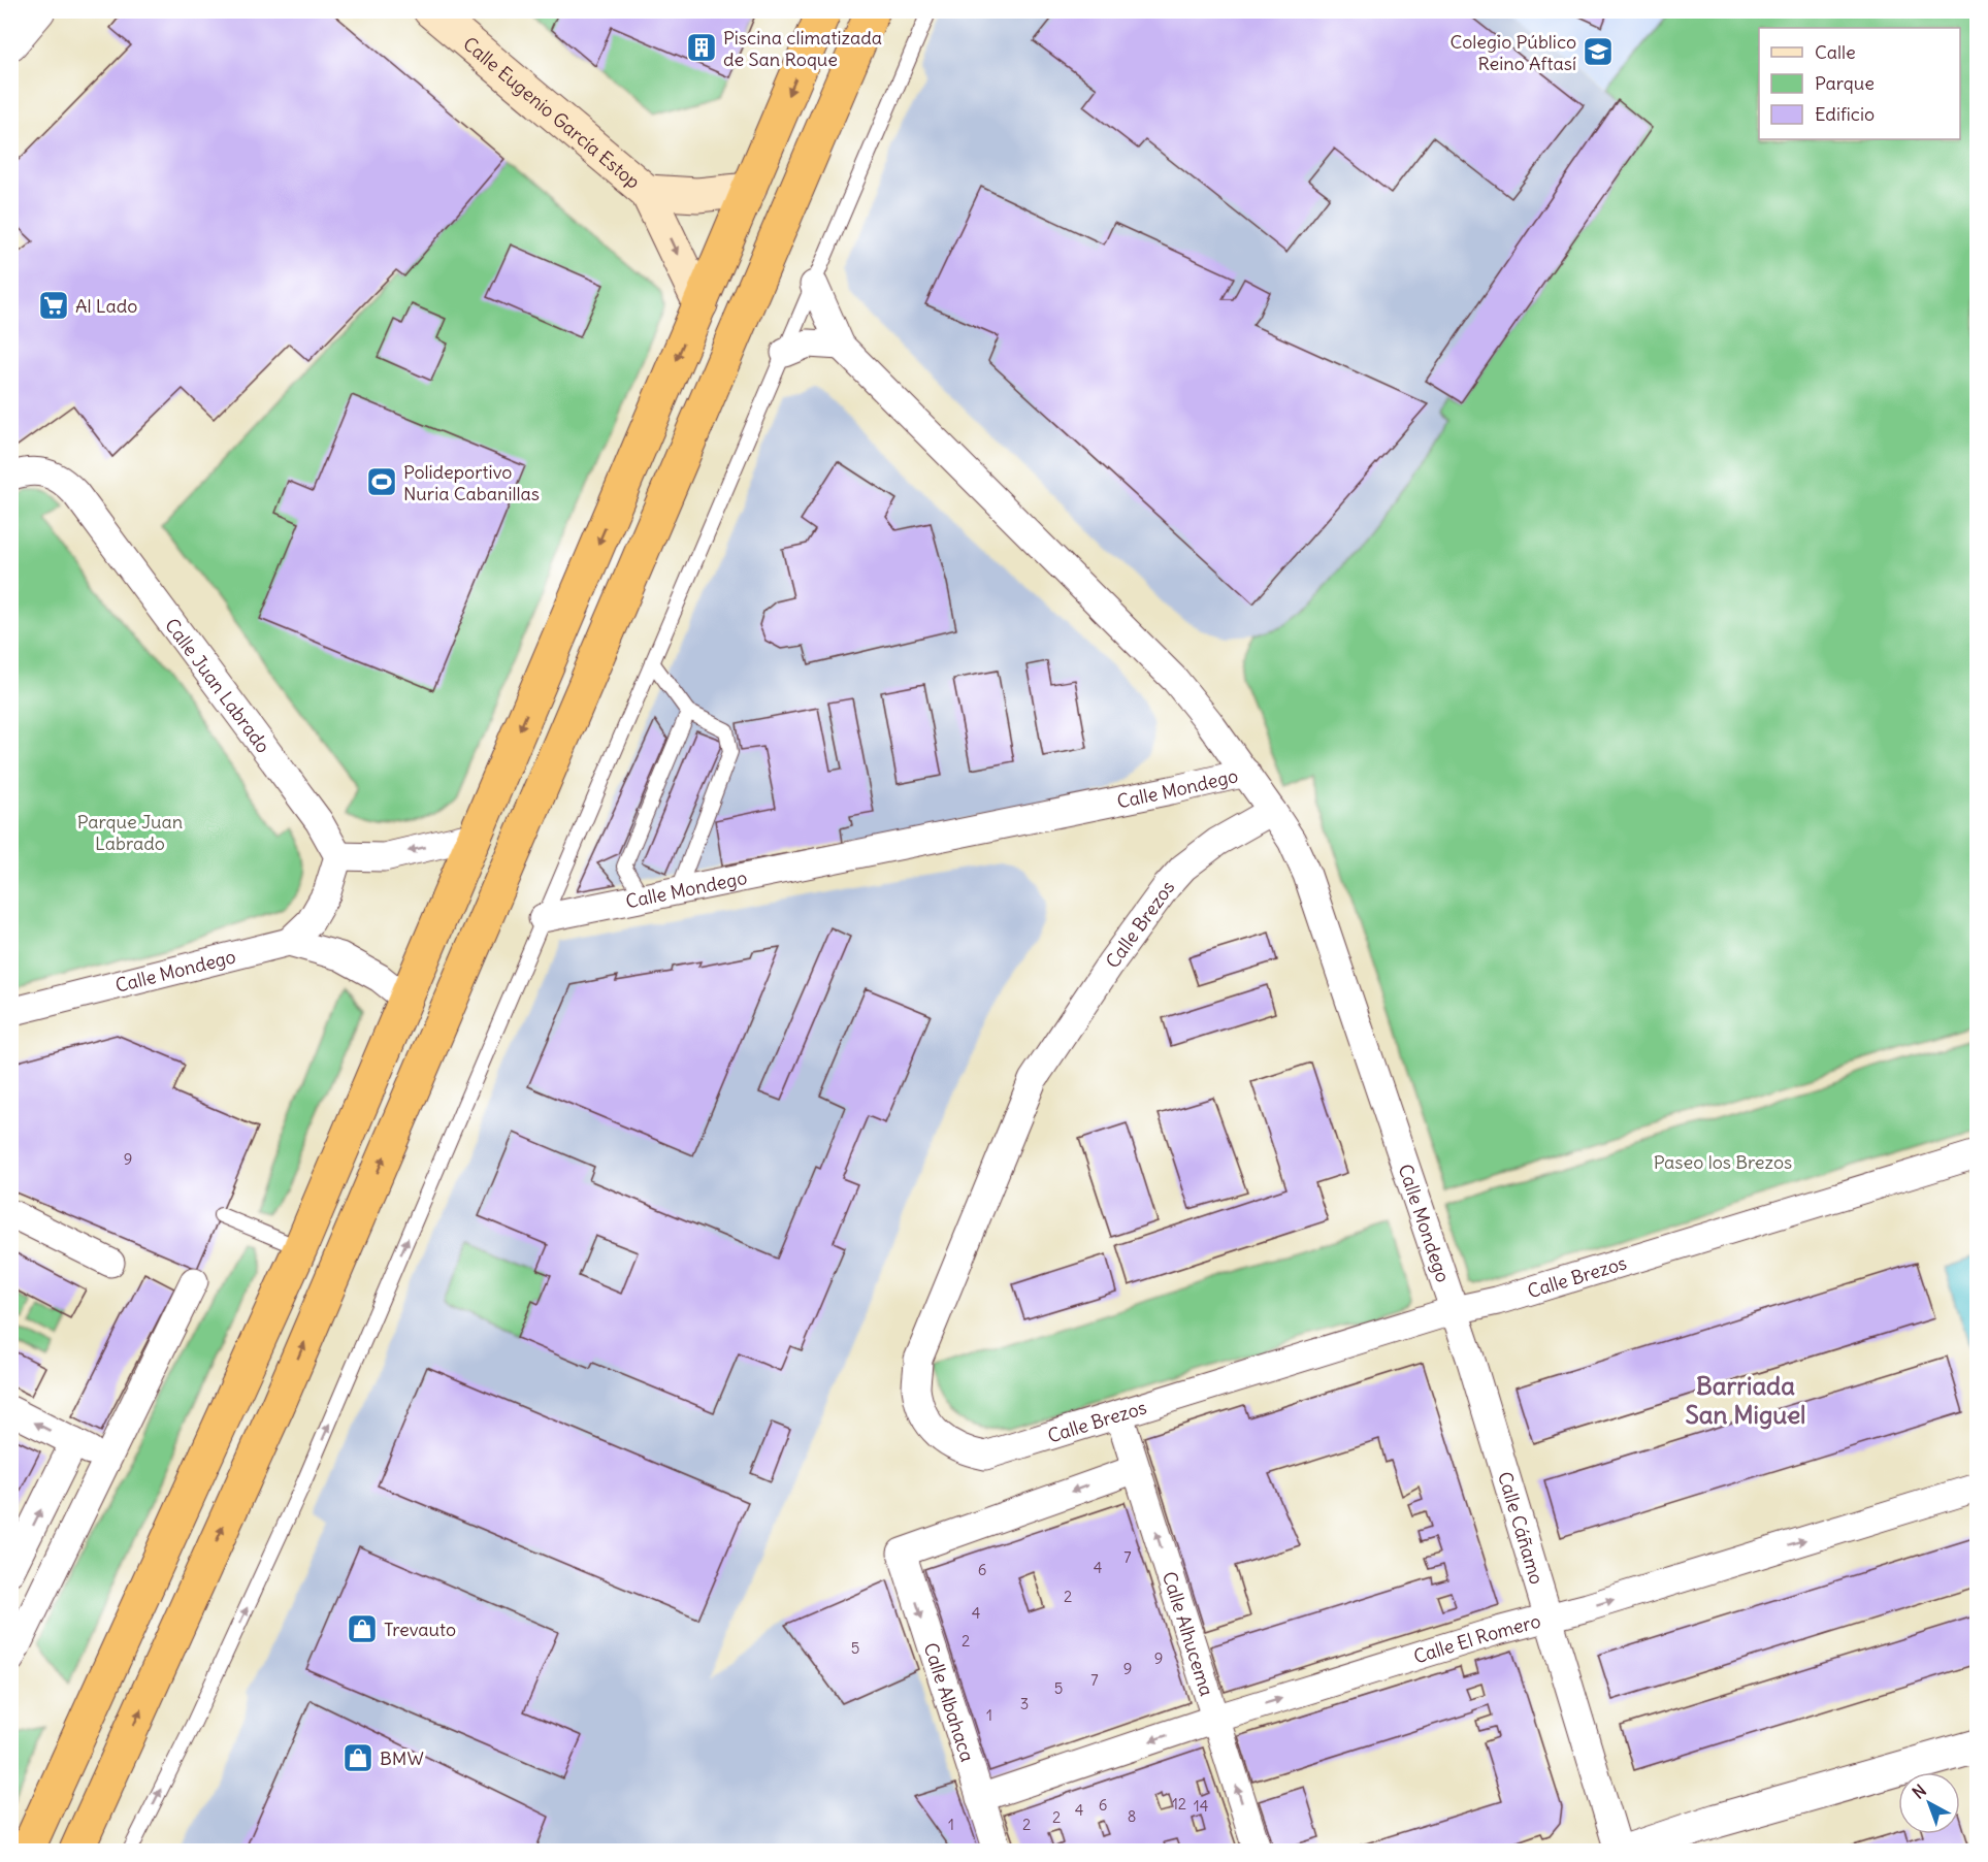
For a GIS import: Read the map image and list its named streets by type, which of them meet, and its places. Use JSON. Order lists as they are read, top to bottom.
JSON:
{
  "streets": {
    "main road": ["Calle Eugenio García Estop"],
    "street": [
      "Calle Juan Labrado",
      "Calle Mondego",
      "Calle Brezos",
      "Calle Cáñamo",
      "Calle Alhucema",
      "Calle El Romero",
      "Calle Albahaca"
    ]
  },
  "crossings": [
    ["Calle Mondego", "Calle Brezos"],
    ["Calle Mondego", "Calle Cáñamo"],
    ["Calle Brezos", "Calle Cáñamo"],
    ["Calle Brezos", "Calle Alhucema"],
    ["Calle Cáñamo", "Calle El Romero"],
    ["Calle Alhucema", "Calle El Romero"],
    ["Calle Alhucema", "Calle Albahaca"],
    ["Calle El Romero", "Calle Albahaca"]
  ],
  "one_way": ["Calle Alhucema"],
  "districts": ["Barriada San Miguel"],
  "parks": ["Parque Juan Labrado", "Paseo los Brezos"],
  "places": {
    "building": ["Piscina climatizada de San Roque"],
    "school or university": ["Colegio Público Reino Aftasí"],
    "supermarket": ["Al Lado"],
    "sports": ["Polideportivo Nuria Cabanillas"],
    "shop": ["Trevauto", "BMW"]
  },
  "house_numbers": [
    "9",
    "7",
    "4",
    "6",
    "2",
    "4",
    "2",
    "5",
    "9",
    "9",
    "7",
    "5",
    "3",
    "1",
    "12",
    "6",
    "14",
    "4",
    "8",
    "2",
    "1",
    "2"
  ],
  "legend": ["Calle", "Parque", "Edificio"],
  "north": "top left"
}
